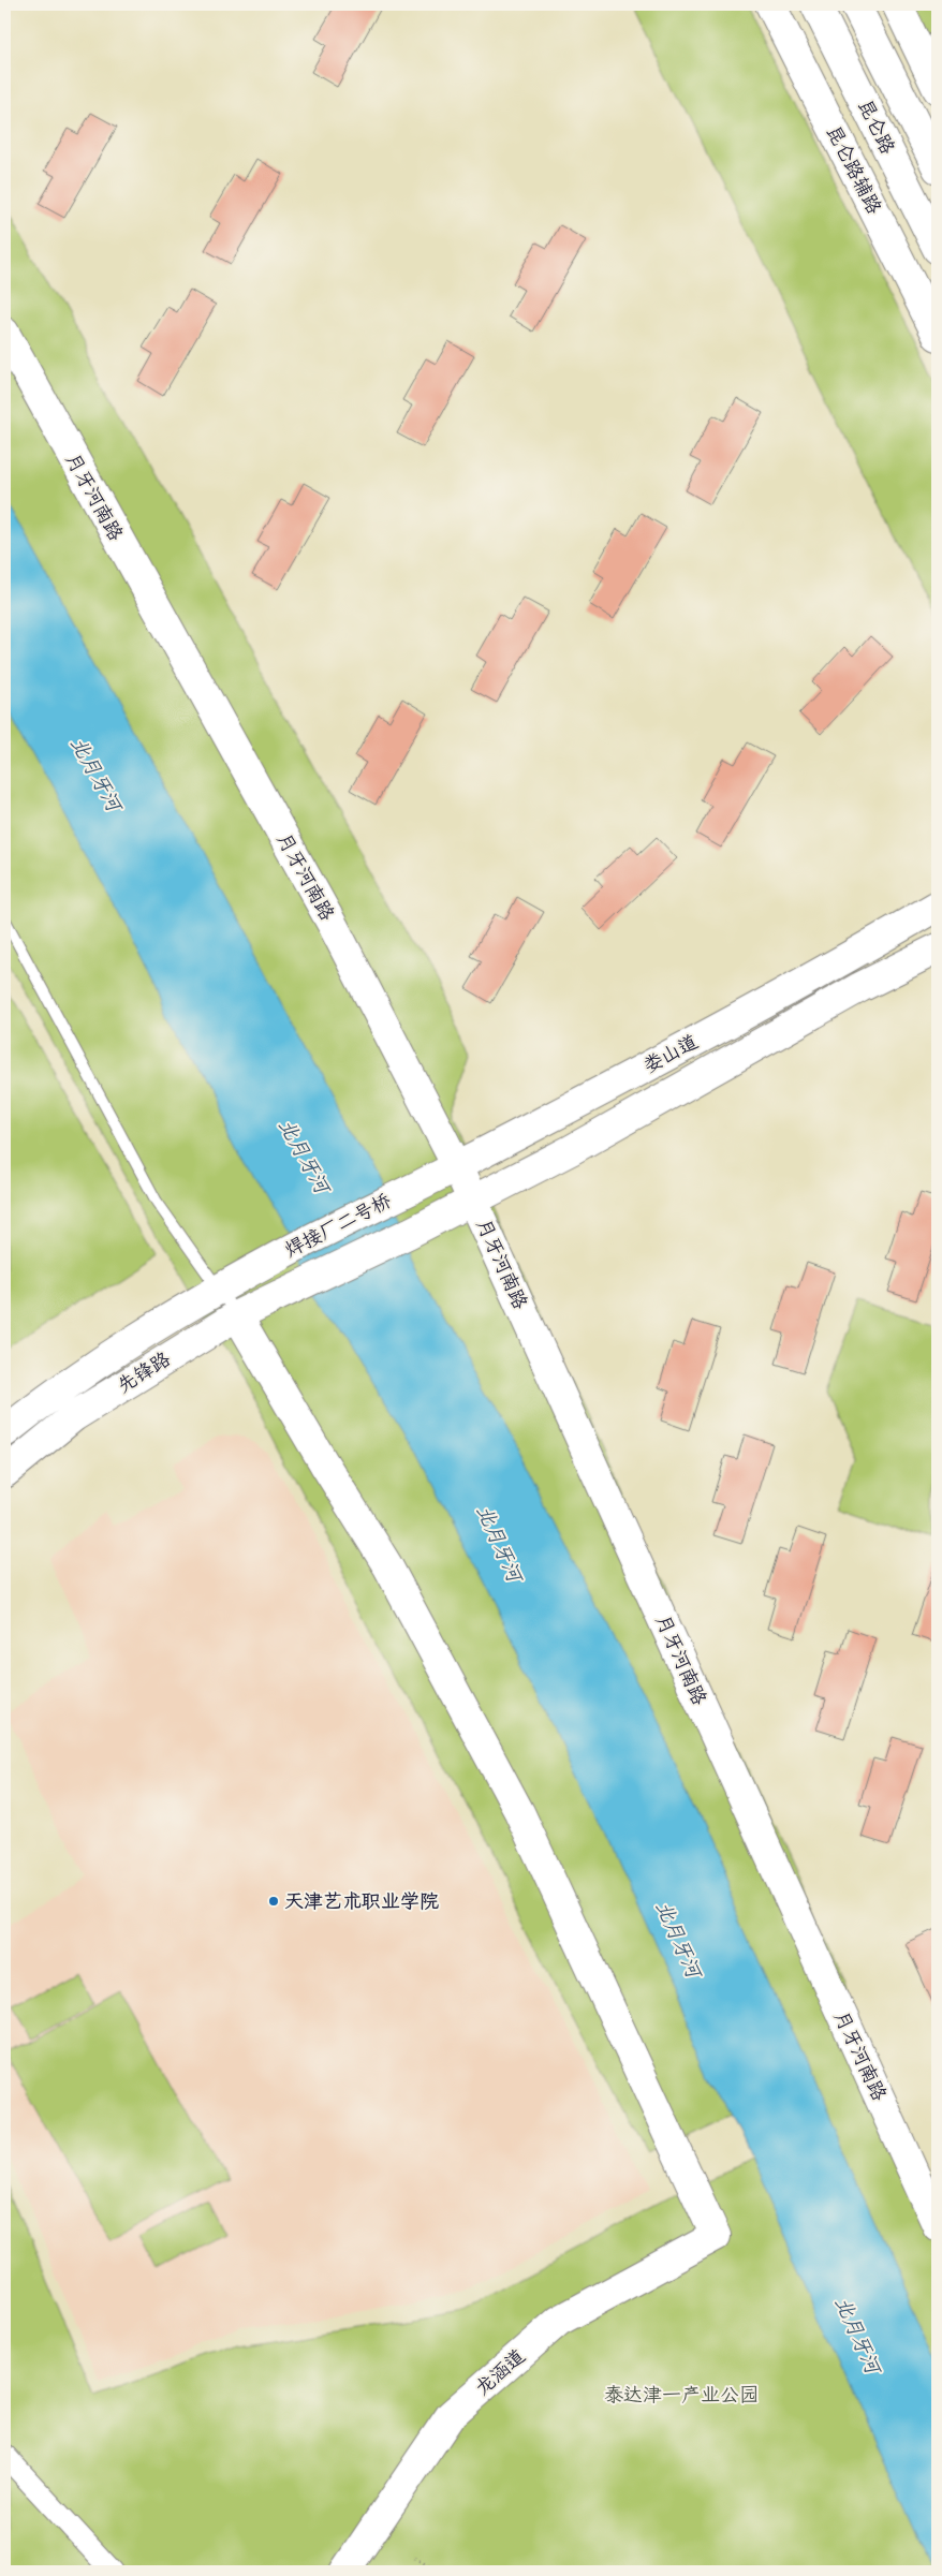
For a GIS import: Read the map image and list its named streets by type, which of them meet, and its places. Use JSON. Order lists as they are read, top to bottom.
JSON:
{
  "streets": {
    "main road": [
      "昆仑路",
      "昆仑路辅路",
      "月牙河南路",
      "娄山道",
      "焊接厂二号桥",
      "先锋路",
      "龙涵道"
    ]
  },
  "crossings": [
    ["月牙河南路", "娄山道"],
    ["娄山道", "焊接厂二号桥"],
    ["焊接厂二号桥", "先锋路"],
    ["先锋路", "龙涵道"]
  ],
  "water": ["北月牙河"],
  "parks": ["泰达津一产业公园"],
  "places": ["天津艺术职业学院"]
}
